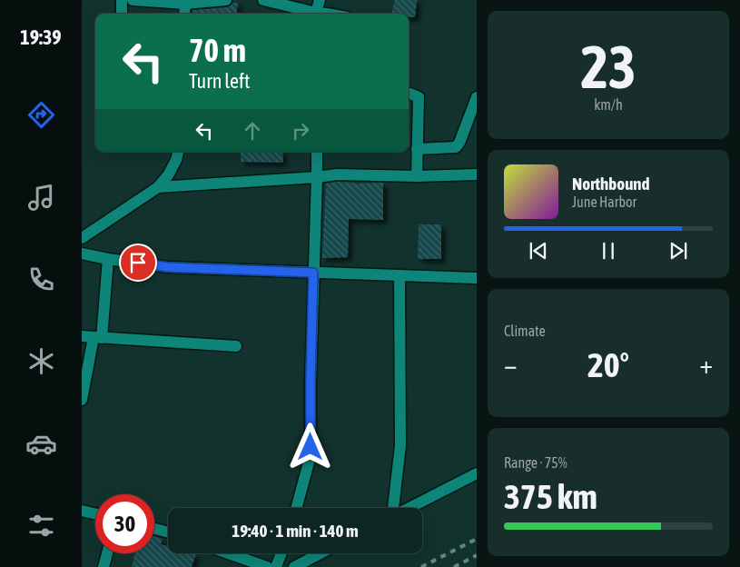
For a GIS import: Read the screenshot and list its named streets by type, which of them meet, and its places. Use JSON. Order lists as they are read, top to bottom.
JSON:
{
  "page": {
    "tabs": "19:39",
    "tile": [
      ["23", "km/h"],
      "Climate",
      ["Range · 75%", "375 km"]
    ],
    "turn": ["70 m", "Turn left"],
    "song": ["Northbound", "June Harbor"],
    "heat": ["−", "20°", "+"],
    "limit": "30",
    "trip": "19:40 · 1 min · 140 m"
  }
}
